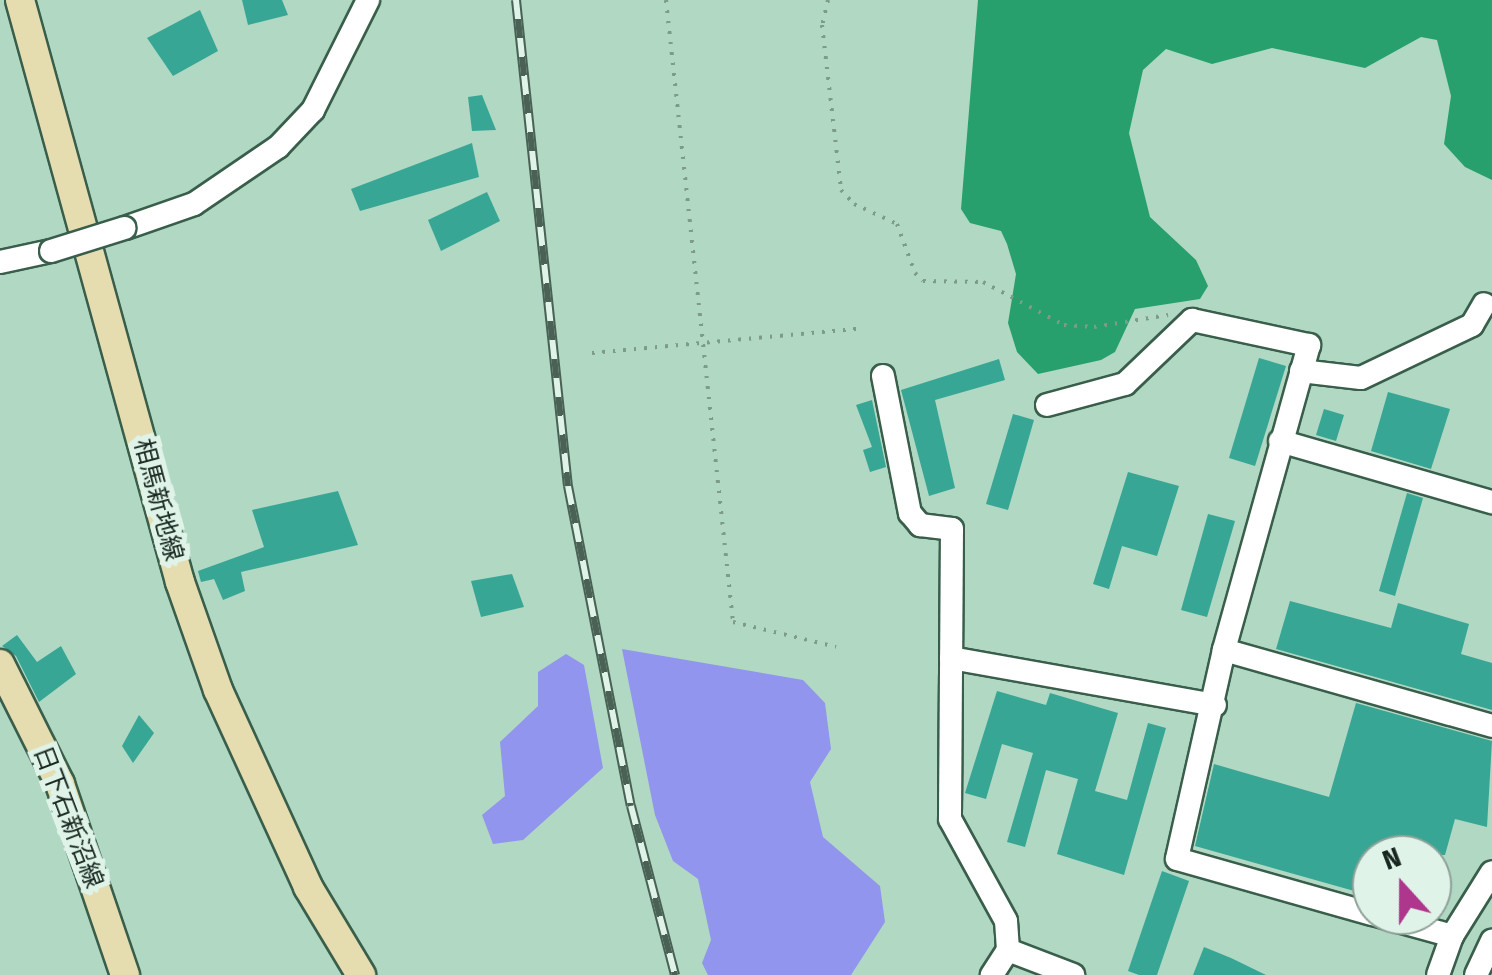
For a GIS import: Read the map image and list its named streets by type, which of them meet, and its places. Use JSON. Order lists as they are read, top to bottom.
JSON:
{
  "streets": {
    "main road": ["相馬新地線", "日下石新沼線"]
  },
  "north": "top"
}
